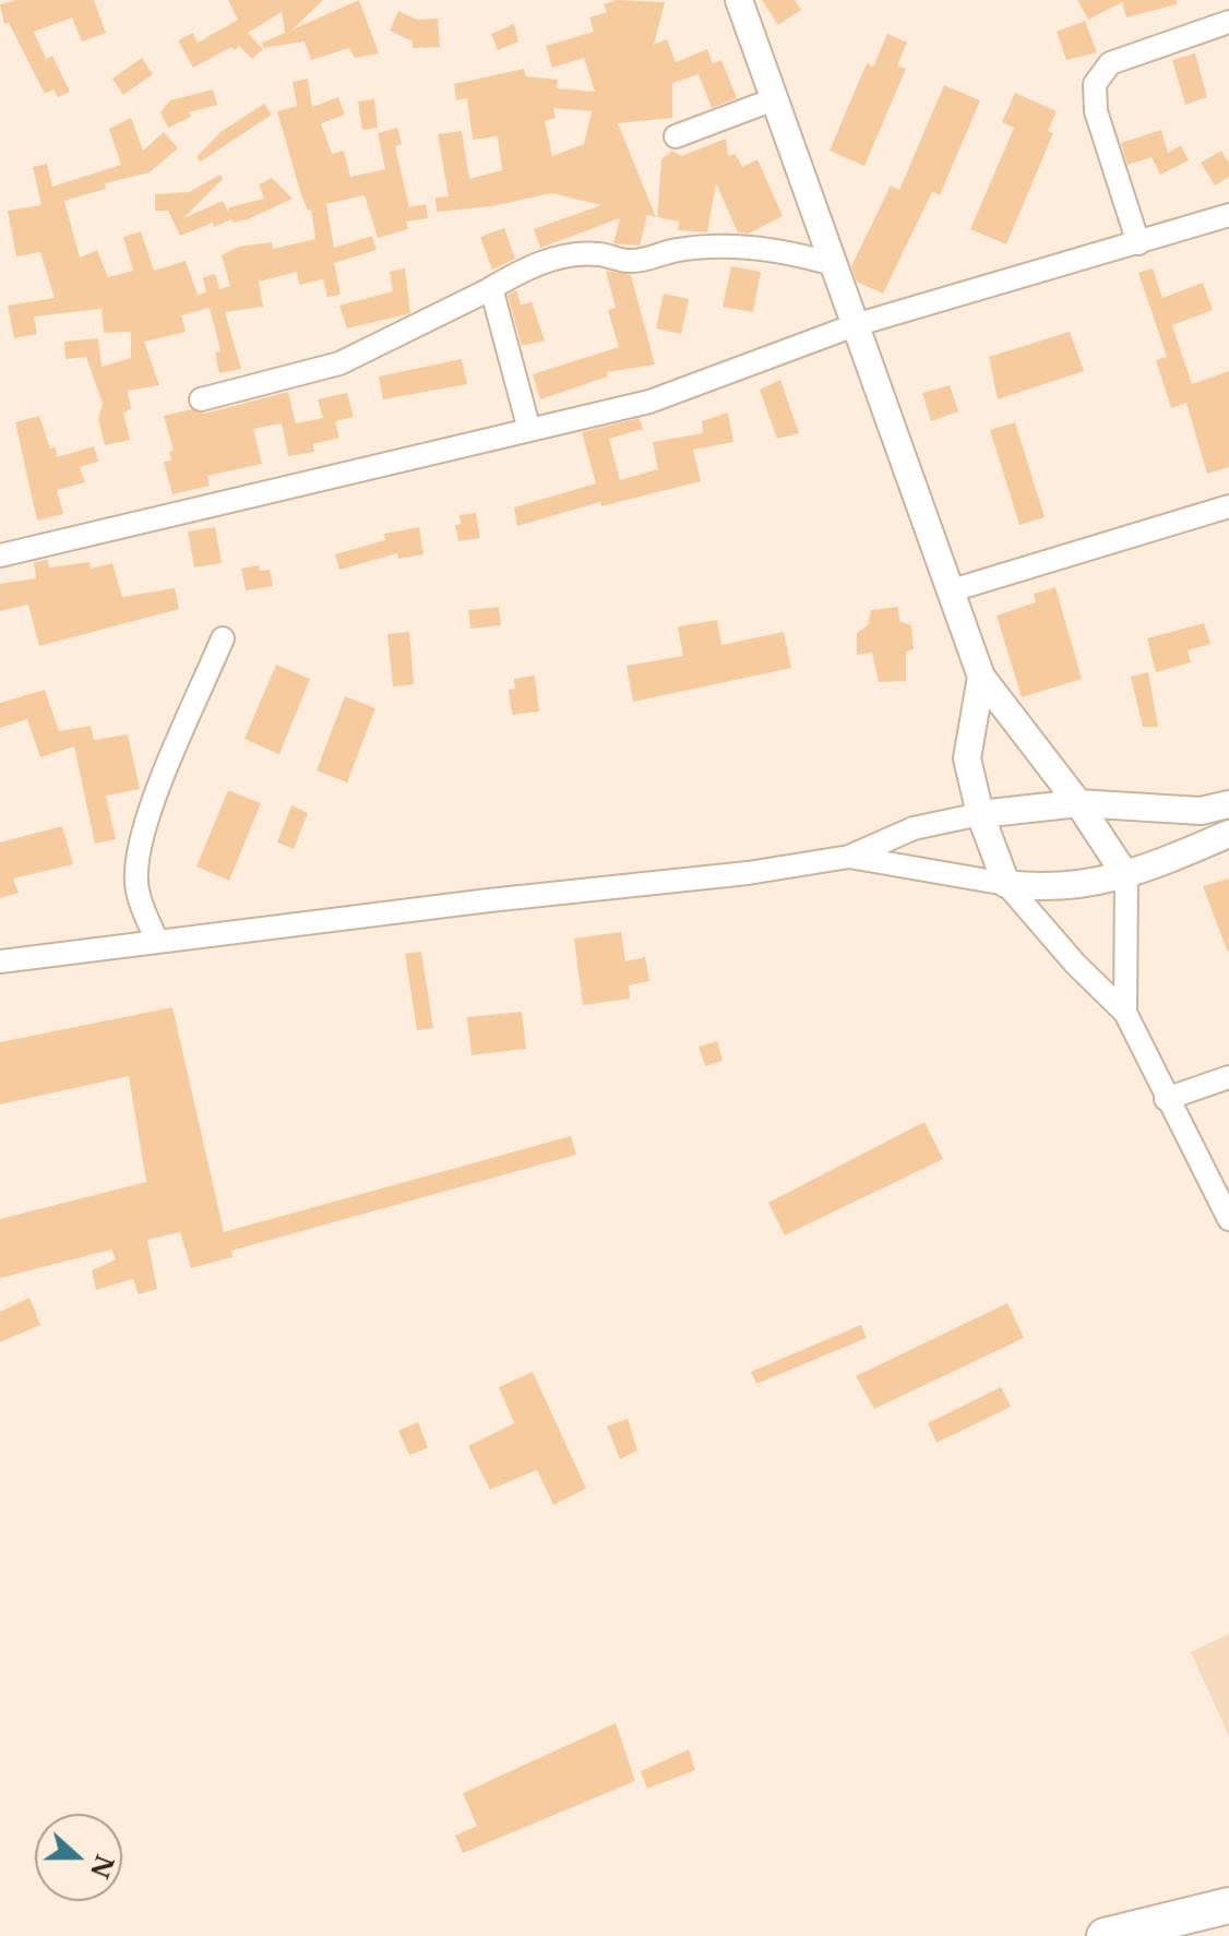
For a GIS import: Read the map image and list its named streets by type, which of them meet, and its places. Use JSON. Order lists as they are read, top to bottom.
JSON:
{
  "north": "right"
}
